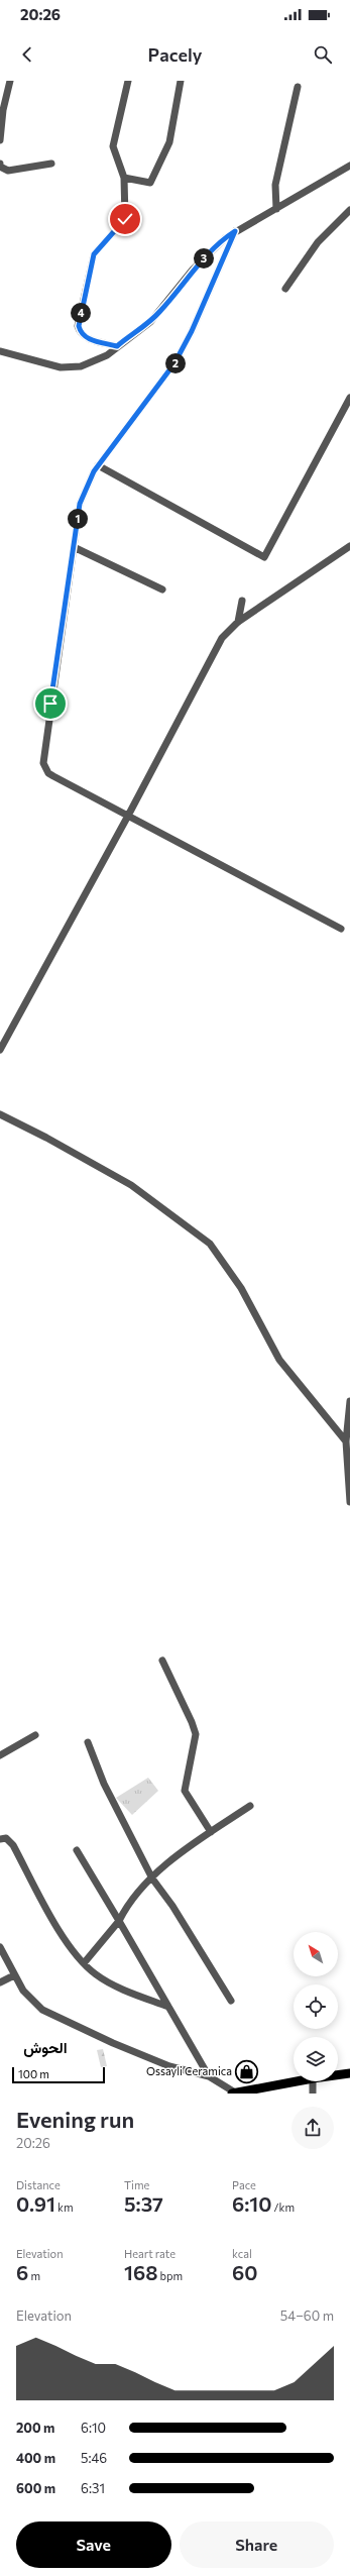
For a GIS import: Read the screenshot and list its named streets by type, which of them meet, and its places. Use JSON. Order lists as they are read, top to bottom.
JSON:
{
  "districts": ["الحوش"],
  "places": {
    "shop": ["Ossayli Ceramica"]
  },
  "scale_bar": "100 m",
  "north": "top left",
  "page": {
    "status": "20:26",
    "header": "Pacely",
    "pins": [
      "3",
      "4",
      "2",
      "1"
    ],
    "scale": "100 m",
    "heading": ["Evening run", "20:26"],
    "stats": [
      ["Distance", "0.91 km"],
      ["Time", "5:37"],
      ["Pace", "6:10 /km"],
      ["Elevation", "6 m"],
      ["Heart rate", "168 bpm"],
      ["kcal", "60"]
    ],
    "chart": ["Elevation", "54–60 m"],
    "list": [
      {
        "name": "200 m",
        "note": "6:10"
      },
      {
        "name": "400 m",
        "note": "5:46"
      },
      {
        "name": "600 m",
        "note": "6:31"
      }
    ],
    "buttons": ["Save", "Share"]
  }
}
